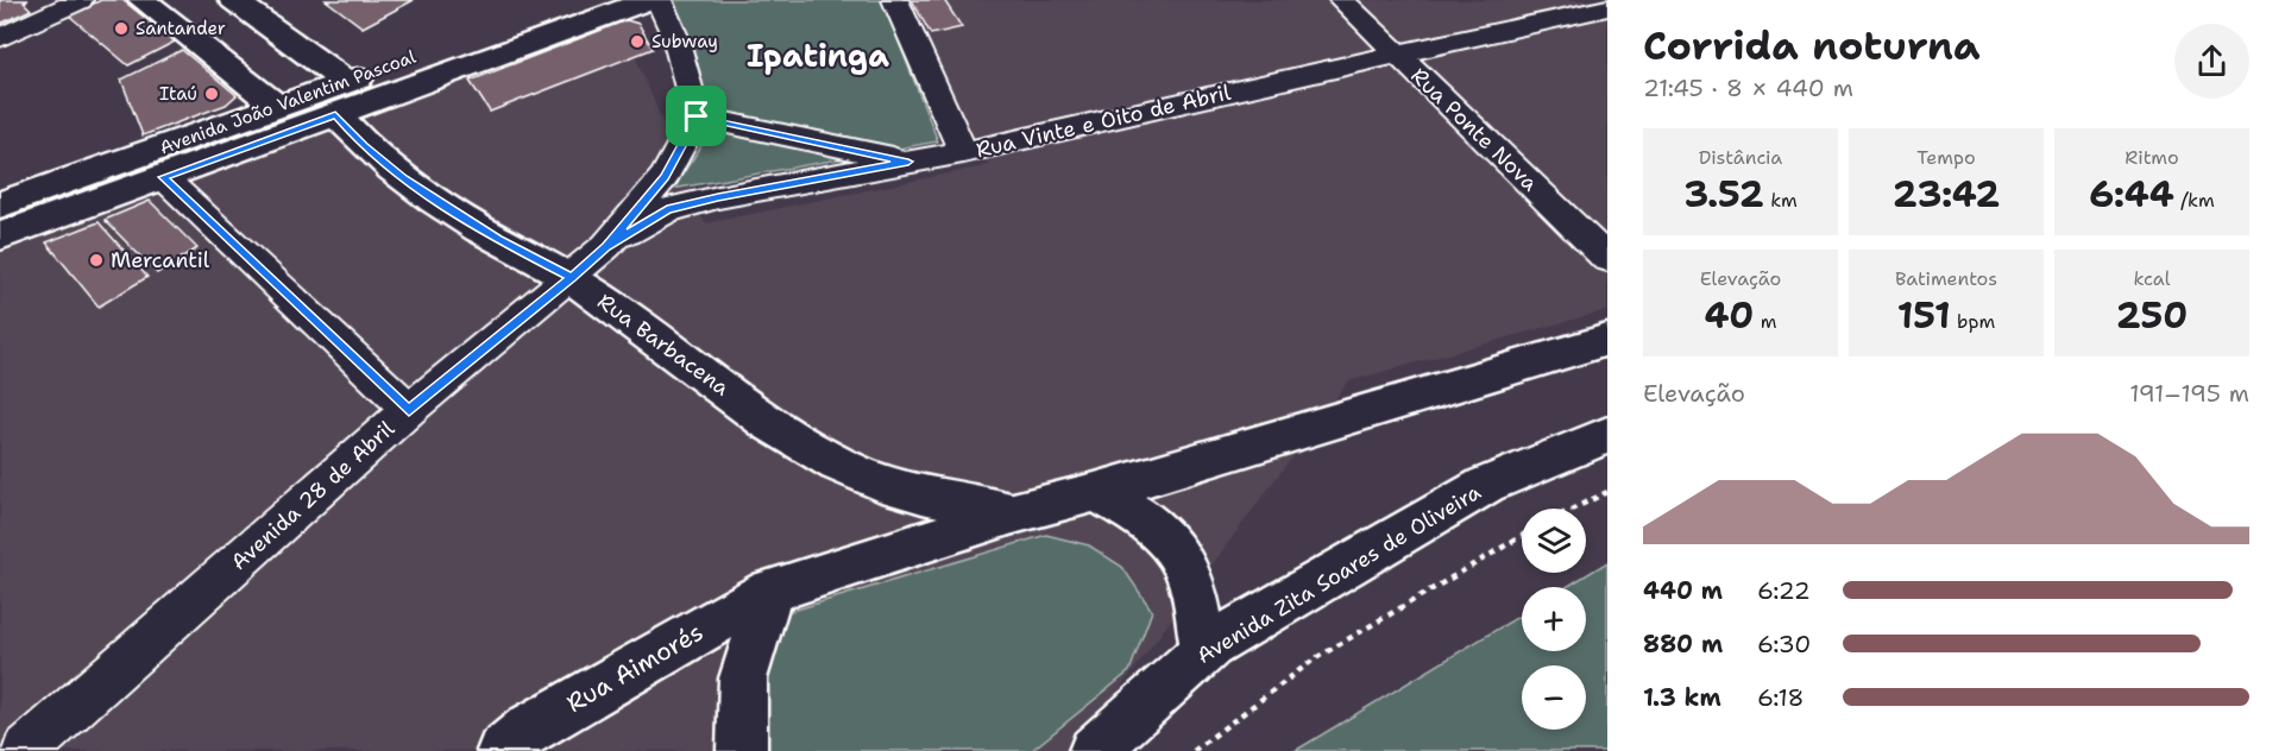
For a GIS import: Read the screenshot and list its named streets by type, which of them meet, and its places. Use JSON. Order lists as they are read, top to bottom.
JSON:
{
  "streets": {
    "street": [
      "Avenida João Valentim Pascoal",
      "Rua Vinte e Oito de Abril",
      "Rua Ponte Nova",
      "Rua Barbacena",
      "Avenida 28 de Abril",
      "Avenida Zita Soares de Oliveira",
      "Rua Aimorés"
    ]
  },
  "crossings": [
    ["Avenida João Valentim Pascoal", "Rua Barbacena"],
    ["Rua Vinte e Oito de Abril", "Rua Ponte Nova"],
    ["Rua Vinte e Oito de Abril", "Avenida 28 de Abril"],
    ["Rua Barbacena", "Avenida 28 de Abril"],
    ["Rua Barbacena", "Rua Aimorés"]
  ],
  "districts": ["Ipatinga"],
  "places": [
    "Santander",
    "Subway",
    "Itaú",
    "Mercantil"
  ],
  "page": {
    "heading": ["Corrida noturna", "21:45 · 8 × 440 m"],
    "stats": [
      ["Distância", "3.52 km"],
      ["Tempo", "23:42"],
      ["Ritmo", "6:44 /km"],
      ["Elevação", "40 m"],
      ["Batimentos", "151 bpm"],
      ["kcal", "250"]
    ],
    "chart": ["Elevação", "191–195 m"],
    "map_buttons": ["+", "−"],
    "list": [
      {
        "name": "440 m",
        "note": "6:22"
      },
      {
        "name": "880 m",
        "note": "6:30"
      },
      {
        "name": "1.3 km",
        "note": "6:18"
      }
    ]
  }
}
